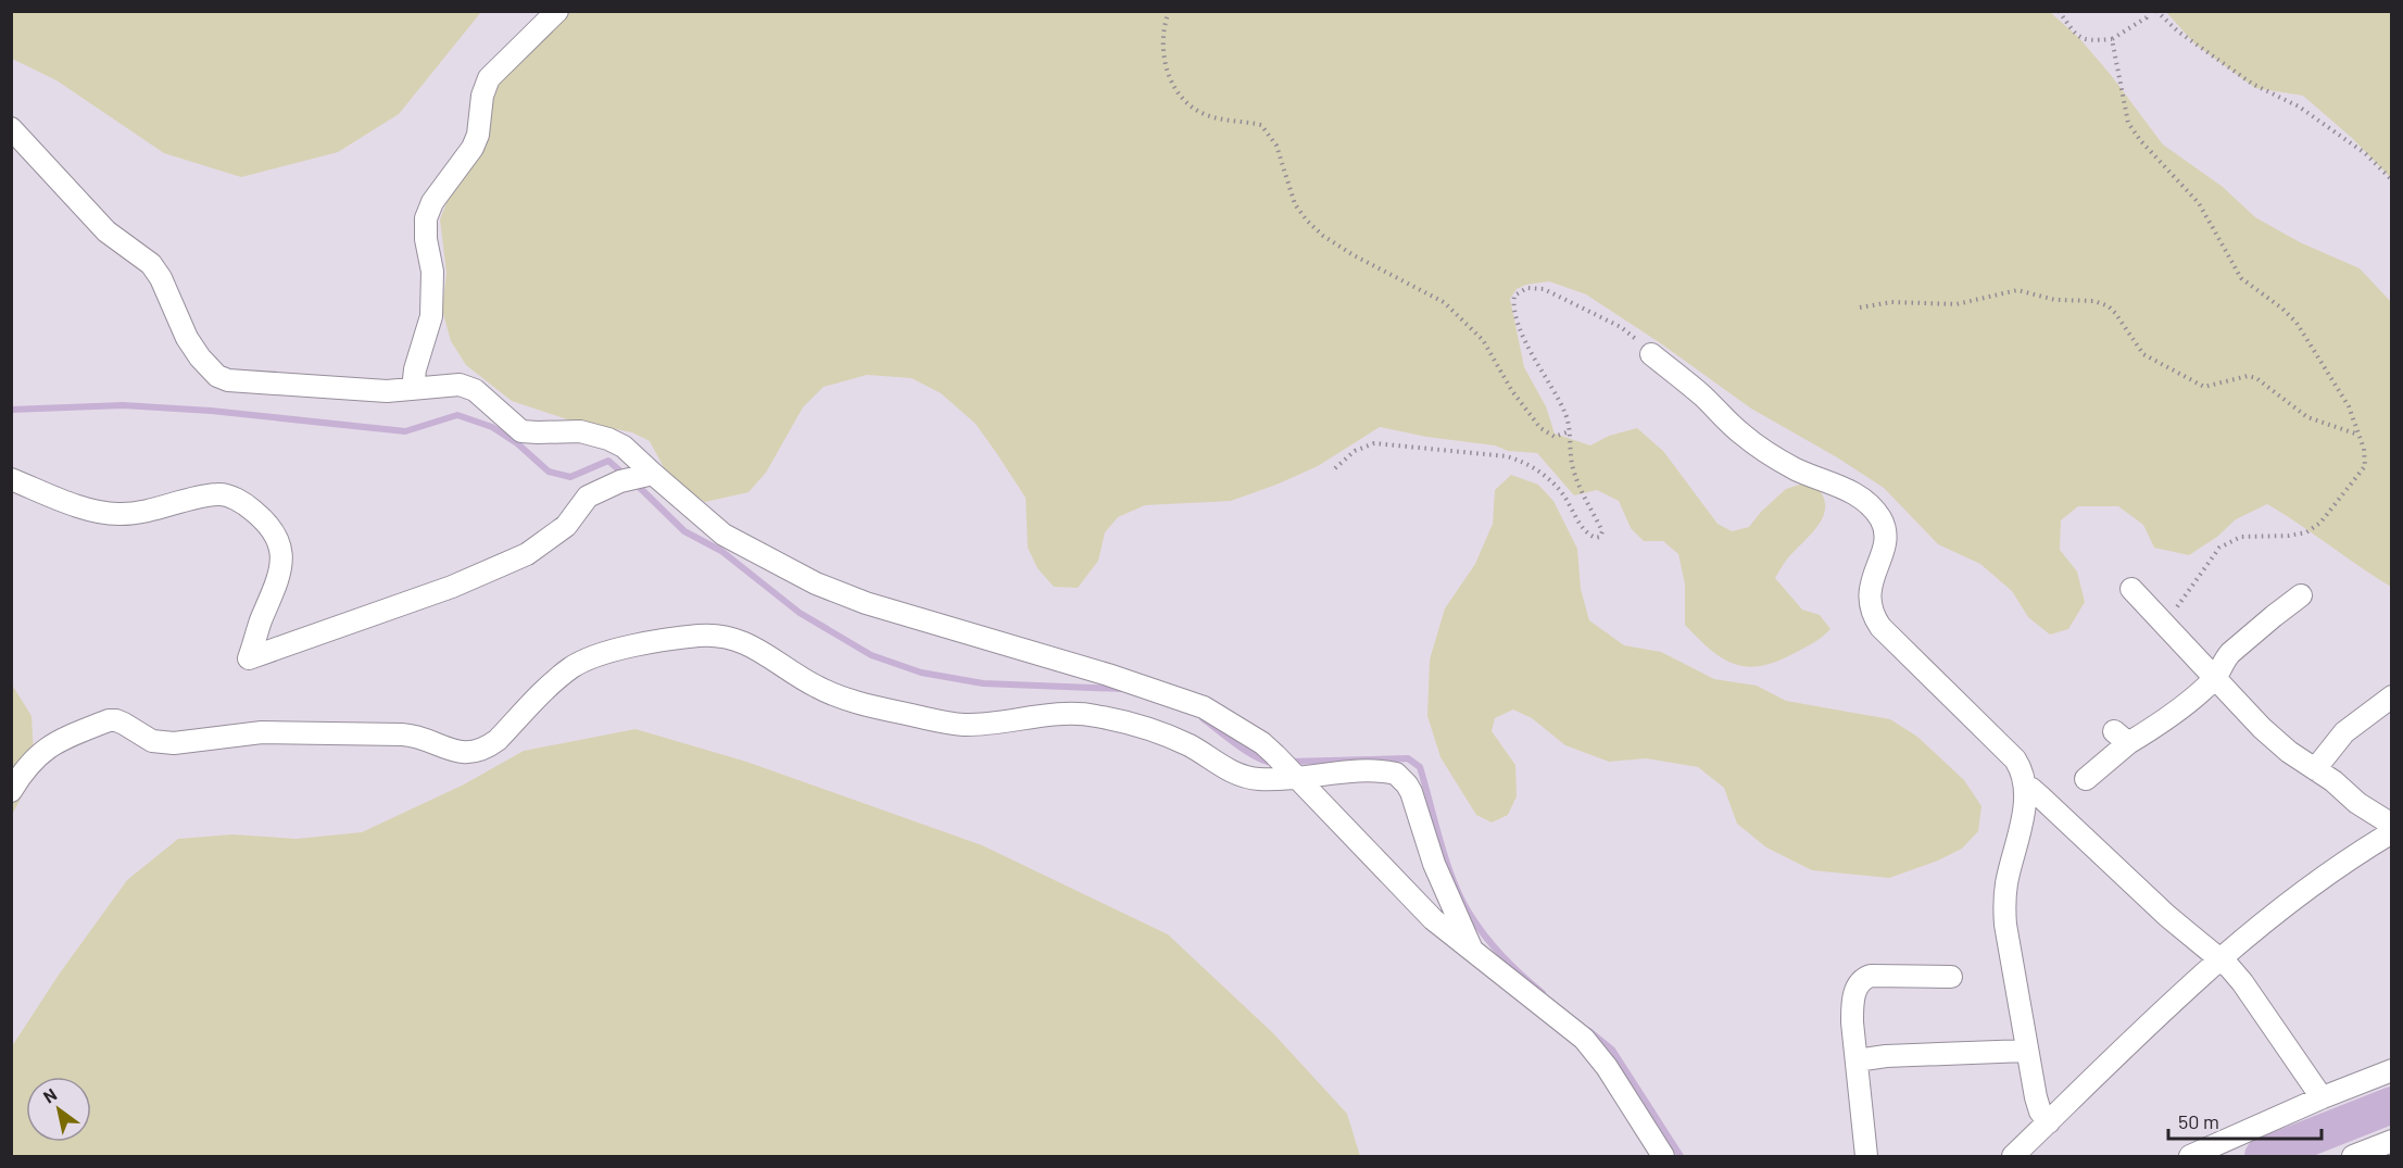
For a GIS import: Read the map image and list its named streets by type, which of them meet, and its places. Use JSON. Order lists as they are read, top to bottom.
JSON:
{
  "scale_bar": "50 m",
  "north": "top left"
}
